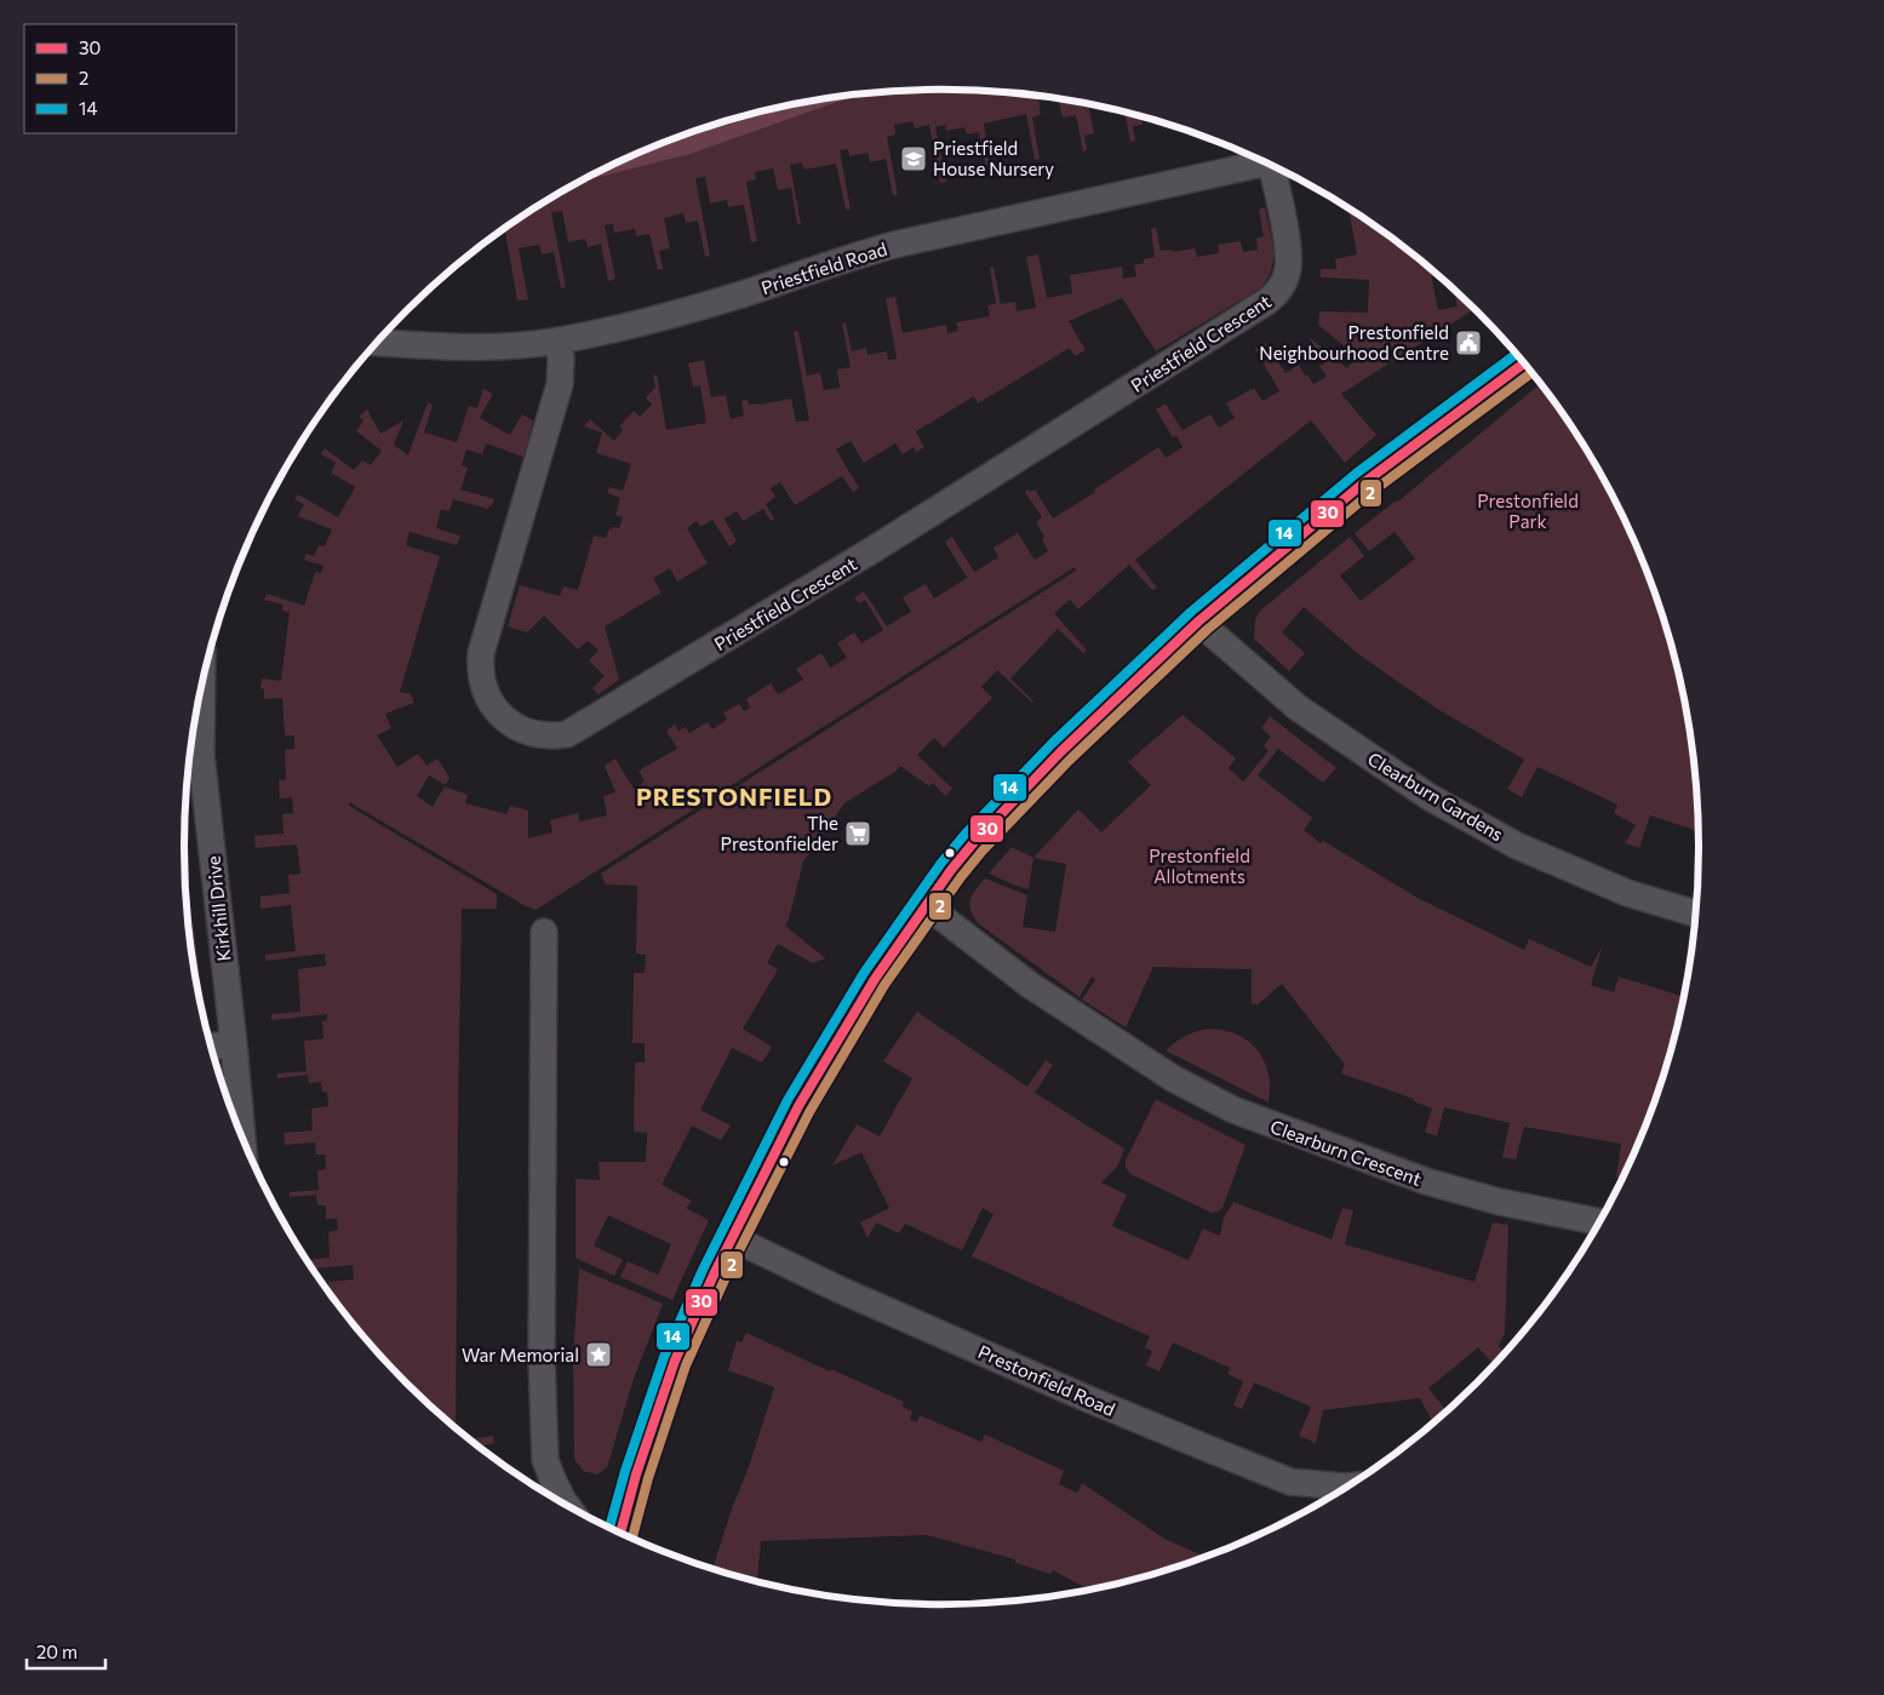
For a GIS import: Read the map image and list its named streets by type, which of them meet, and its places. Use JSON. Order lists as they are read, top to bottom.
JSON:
{
  "streets": {
    "street": [
      "Priestfield Road",
      "Priestfield Crescent",
      "Clearburn Gardens",
      "Kirkhill Drive",
      "Clearburn Crescent",
      "Prestonfield Road"
    ]
  },
  "crossings": [
    ["Priestfield Road", "Priestfield Crescent"]
  ],
  "districts": ["PRESTONFIELD"],
  "parks": ["Prestonfield Park", "Prestonfield Allotments"],
  "places": {
    "school or university": ["Priestfield House Nursery"],
    "public building": ["Prestonfield Neighbourhood Centre"],
    "supermarket": ["The Prestonfielder"],
    "place": ["War Memorial"]
  },
  "lines": ["transit line 14", "transit line 30", "transit line 2"],
  "legend": ["30", "2", "14"],
  "scale_bar": "20 m"
}
